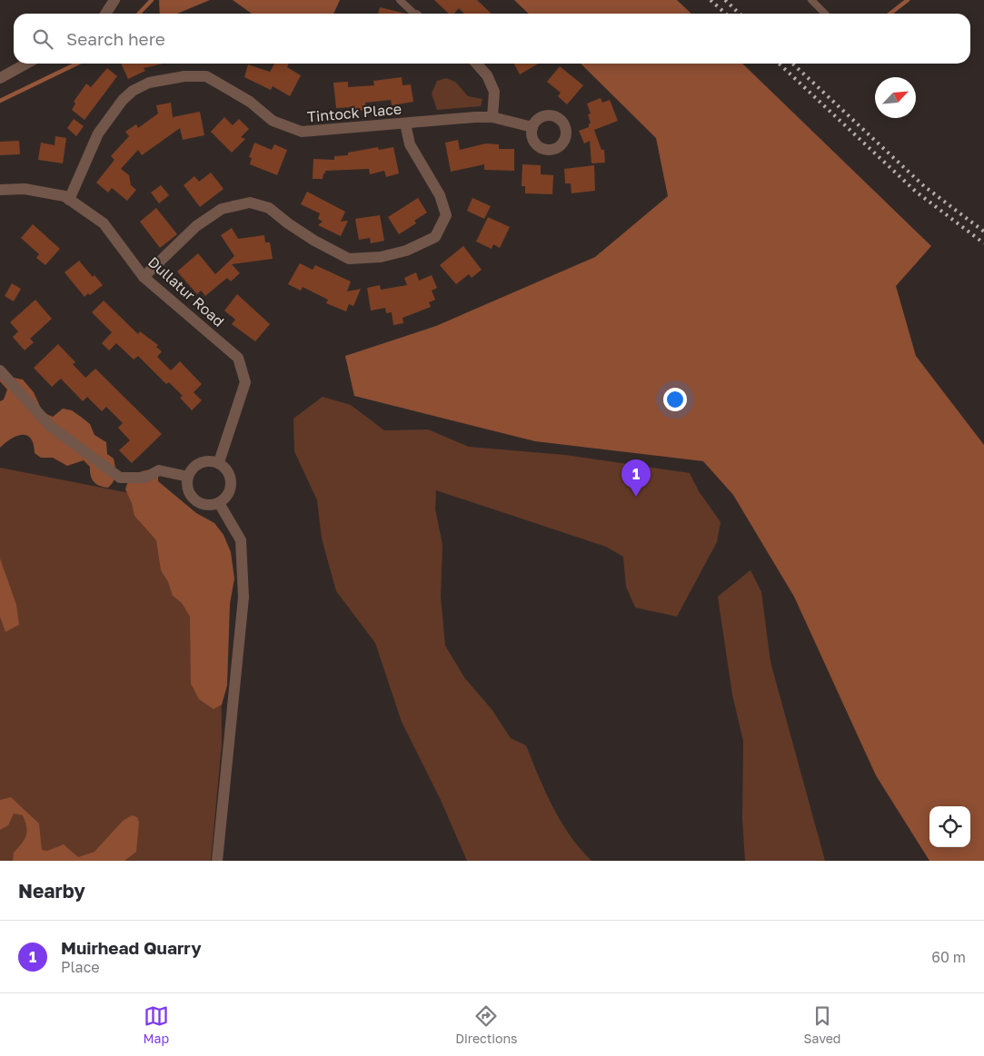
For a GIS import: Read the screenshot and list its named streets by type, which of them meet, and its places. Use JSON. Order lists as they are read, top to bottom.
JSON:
{
  "streets": {
    "street": ["Tintock Place", "Dullatur Road"]
  },
  "crossings": [
    ["Tintock Place", "Dullatur Road"]
  ],
  "north": "top right",
  "page": {
    "search": "Search here",
    "pins": "1",
    "heading": "Nearby",
    "list": [
      {
        "mark": "1",
        "name": "Muirhead Quarry",
        "note": "Place",
        "value": "60 m"
      }
    ],
    "nav": ["Map", "Directions", "Saved"]
  }
}
